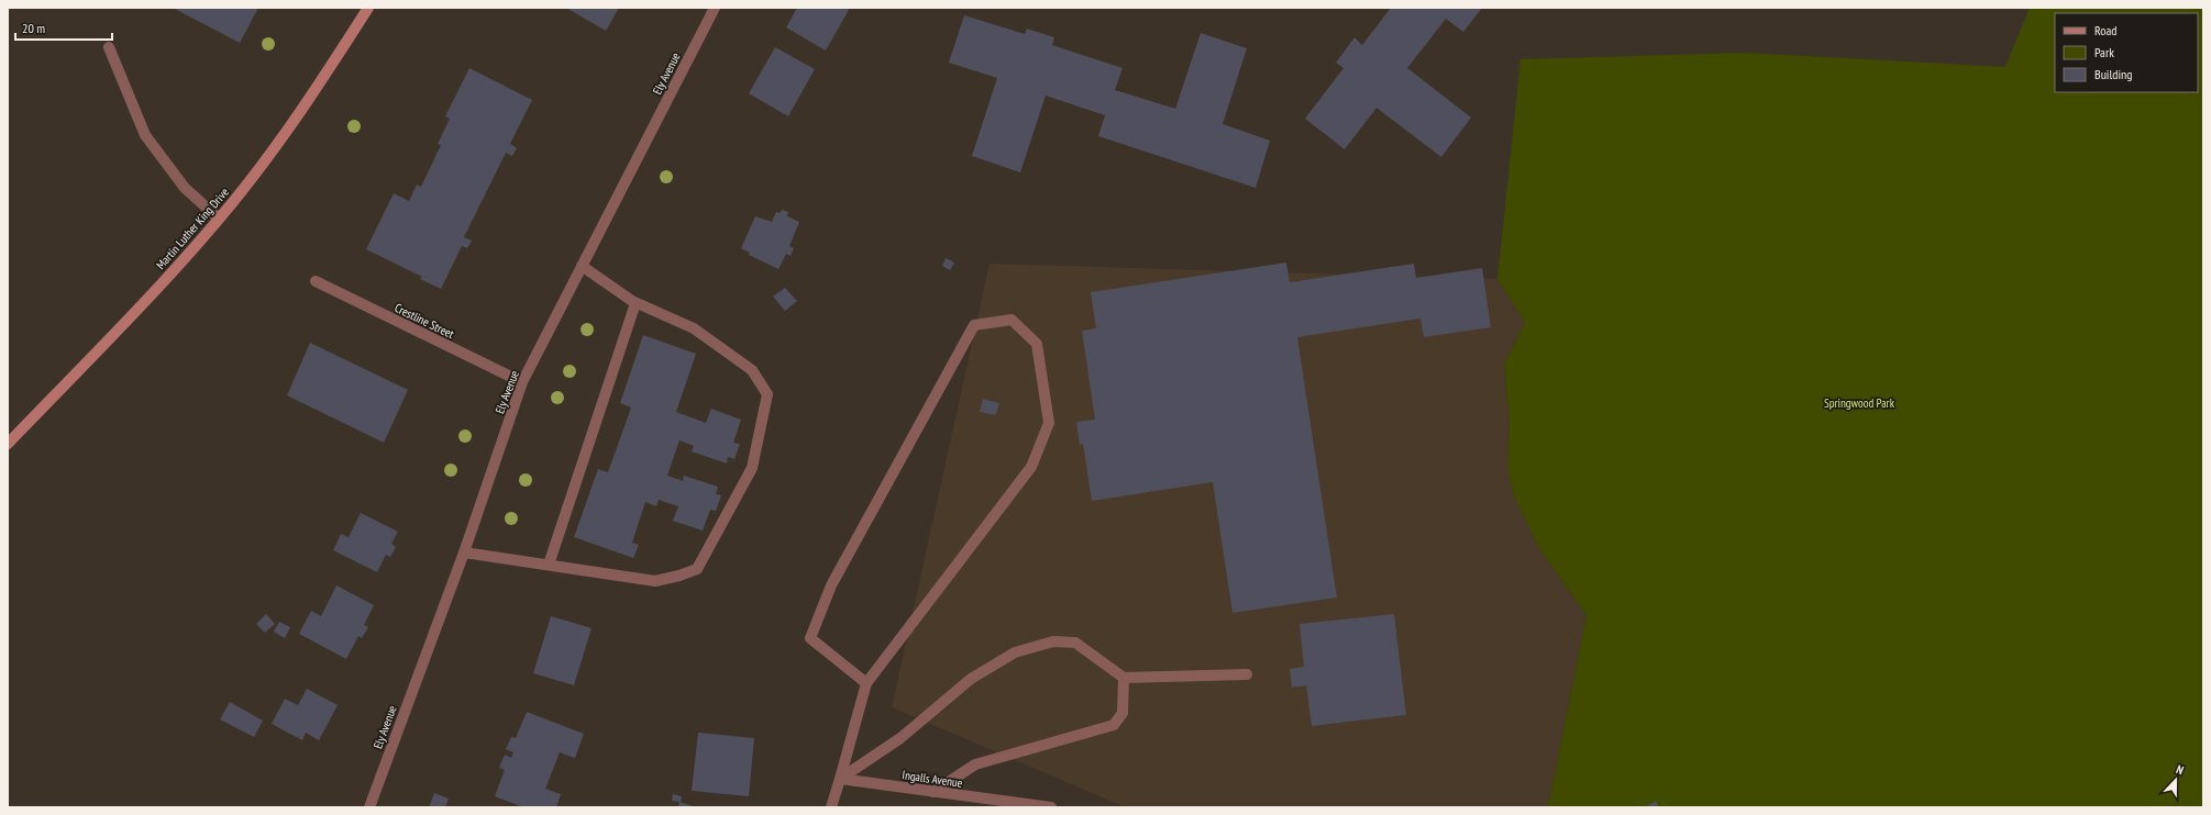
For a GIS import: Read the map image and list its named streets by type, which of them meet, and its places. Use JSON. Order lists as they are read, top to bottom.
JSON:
{
  "streets": {
    "main road": ["Martin Luther King Drive"],
    "street": ["Ely Avenue", "Crestline Street", "Ingalls Avenue"]
  },
  "crossings": [
    ["Ely Avenue", "Crestline Street"]
  ],
  "parks": ["Springwood Park"],
  "legend": ["Road", "Park", "Building"],
  "scale_bar": "20 m",
  "north": "top"
}
